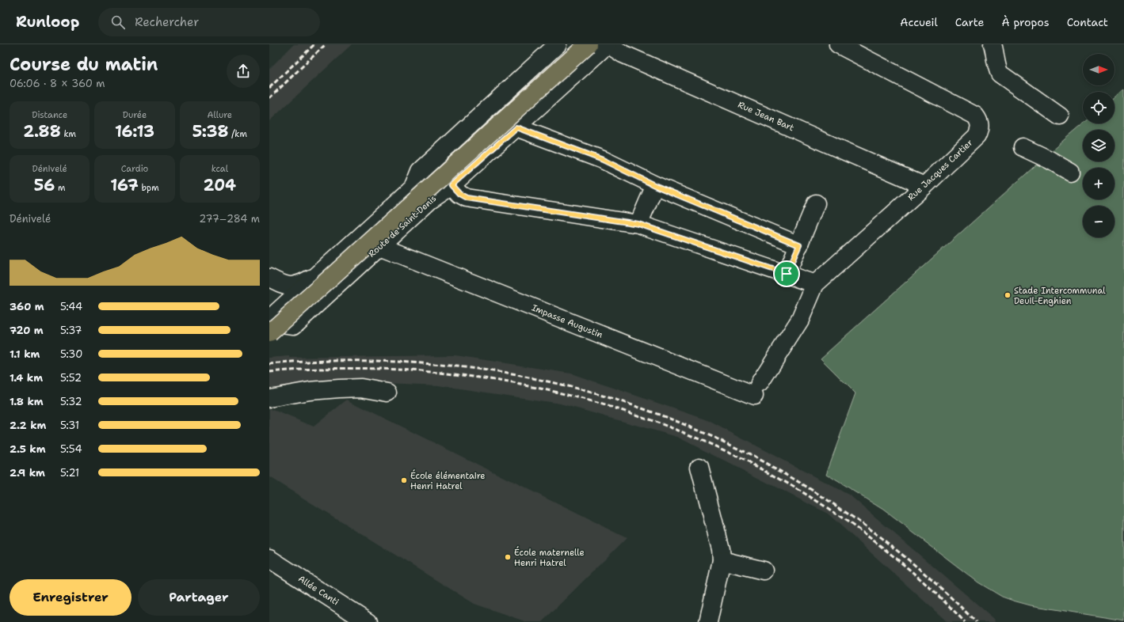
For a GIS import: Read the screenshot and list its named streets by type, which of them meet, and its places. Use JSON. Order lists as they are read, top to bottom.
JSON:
{
  "streets": {
    "main road": ["Route de Saint-Denis"],
    "street": [
      "Rue Jean Bart",
      "Rue Jacques Cartier",
      "Impasse Augustin",
      "Allée Canti"
    ]
  },
  "crossings": [
    ["Rue Jean Bart", "Rue Jacques Cartier"],
    ["Rue Jean Bart", "Route de Saint-Denis"],
    ["Rue Jacques Cartier", "Impasse Augustin"],
    ["Route de Saint-Denis", "Impasse Augustin"]
  ],
  "places": ["Stade Intercommunal Deuil-Enghien", "École élémentaire Henri Hatrel", "École maternelle Henri Hatrel"],
  "north": "right",
  "page": {
    "header": "Runloop",
    "search": "Rechercher",
    "nav": [
      "Accueil",
      "Carte",
      "À propos",
      "Contact"
    ],
    "heading": ["Course du matin", "06:06 · 8 × 360 m"],
    "map_buttons": ["+", "−"],
    "stats": [
      ["Distance", "2.88 km"],
      ["Durée", "16:13"],
      ["Allure", "5:38 /km"],
      ["Dénivelé", "56 m"],
      ["Cardio", "167 bpm"],
      ["kcal", "204"]
    ],
    "chart": ["Dénivelé", "277–284 m"],
    "list": [
      {
        "name": "360 m",
        "note": "5:44"
      },
      {
        "name": "720 m",
        "note": "5:37"
      },
      {
        "name": "1.1 km",
        "note": "5:30"
      },
      {
        "name": "1.4 km",
        "note": "5:52"
      },
      {
        "name": "1.8 km",
        "note": "5:32"
      },
      {
        "name": "2.2 km",
        "note": "5:31"
      },
      {
        "name": "2.5 km",
        "note": "5:54"
      },
      {
        "name": "2.9 km",
        "note": "5:21"
      }
    ],
    "buttons": ["Enregistrer", "Partager"]
  }
}
